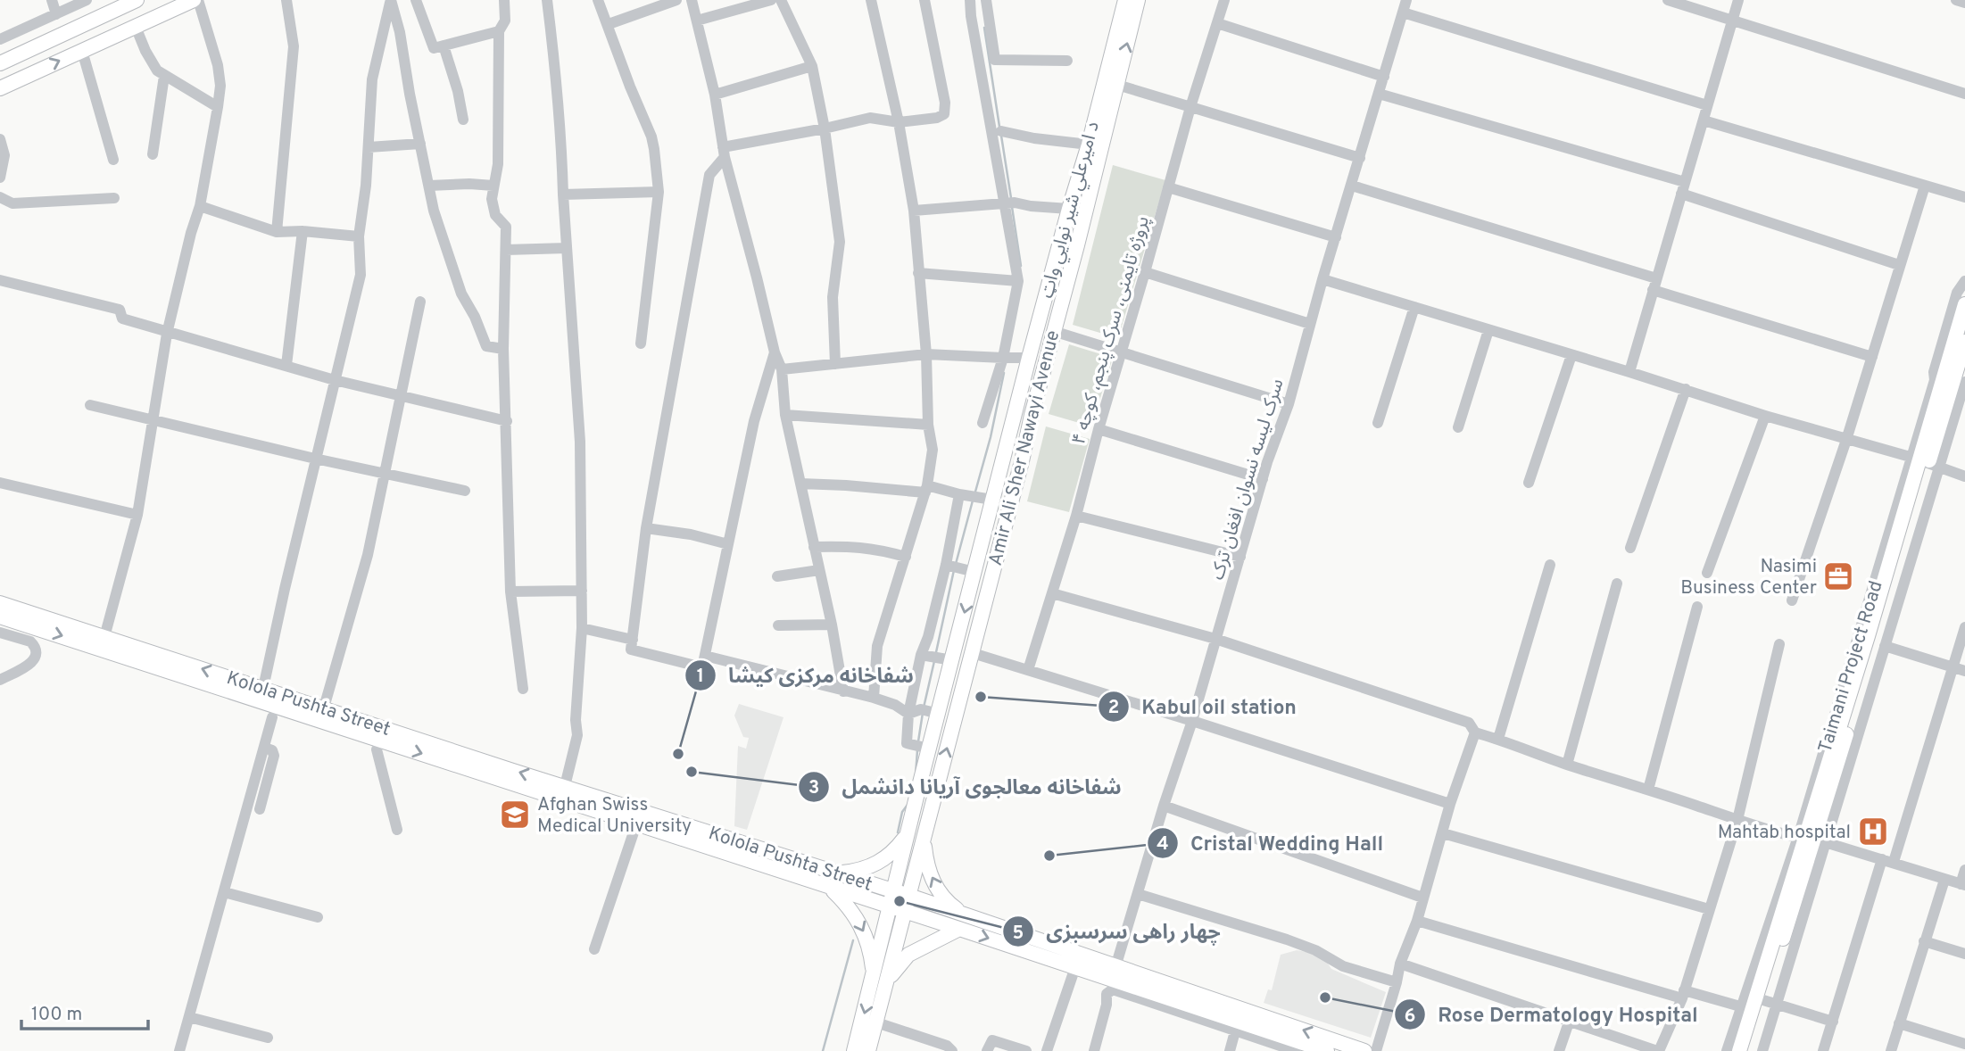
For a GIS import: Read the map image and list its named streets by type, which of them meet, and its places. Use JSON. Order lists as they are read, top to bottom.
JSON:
{
  "streets": {
    "main road": [
      "د امیرعلي شیر نوايي واټ",
      "Amir Ali Sher Nawayi Avenue",
      "Taimani Project Road",
      "Kolola Pushta Street"
    ],
    "street": ["پروژه تایمنی، سرک پنجم، کوچه ۴", "سرک لیسه نسوان افغان‌ ترک"]
  },
  "crossings": [
    ["د امیرعلي شیر نوايي واټ", "Amir Ali Sher Nawayi Avenue"],
    ["د امیرعلي شیر نوايي واټ", "Kolola Pushta Street"],
    ["Amir Ali Sher Nawayi Avenue", "Kolola Pushta Street"],
    ["سرک لیسه نسوان افغان‌ ترک", "Kolola Pushta Street"]
  ],
  "places": {
    "office": ["Nasimi Business Center"],
    "other": [
      "Kabul oil station",
      "شفاخانه مرکزی کیشا",
      "شفاخانه معالجوی آریانا دانشمل",
      "Cristal Wedding Hall",
      "چهار راهی سرسبزی",
      "Rose Dermatology Hospital"
    ],
    "school or university": ["Afghan Swiss Medical University"],
    "hospital": ["Mahtab hospital"]
  },
  "scale_bar": "100 m"
}
